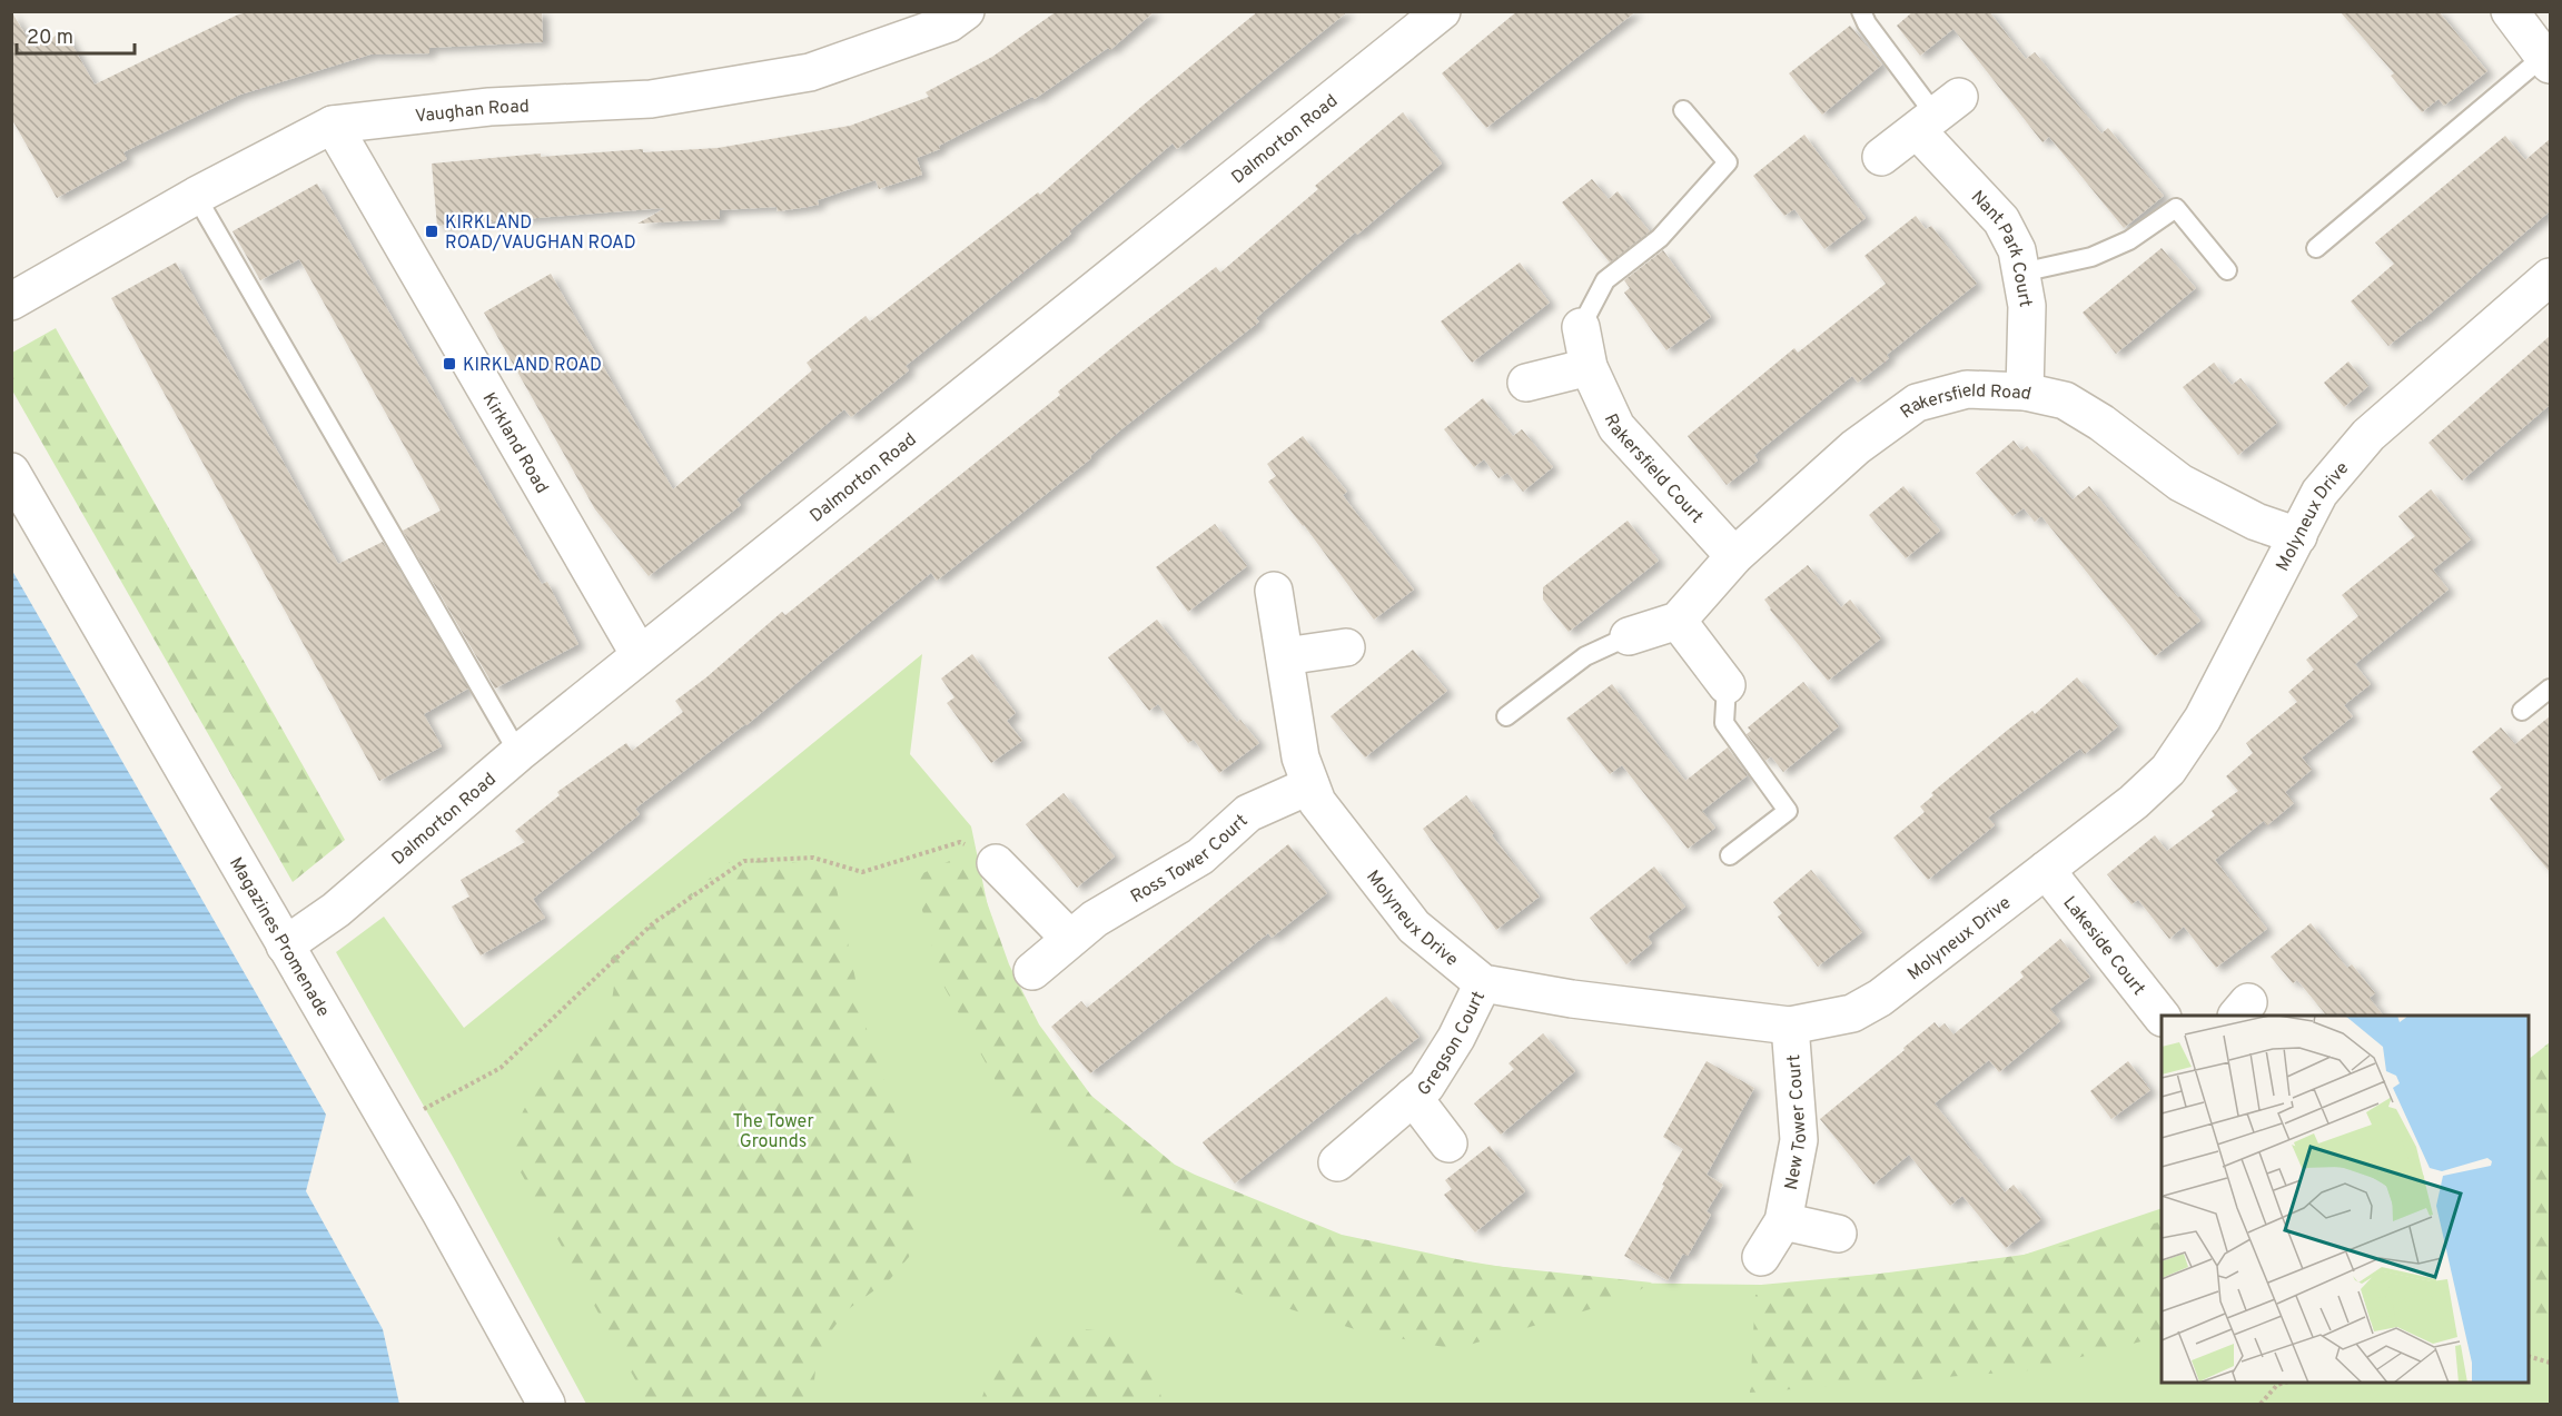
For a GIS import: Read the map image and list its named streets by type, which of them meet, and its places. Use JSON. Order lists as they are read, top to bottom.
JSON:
{
  "streets": {
    "street": [
      "Vaughan Road",
      "Dalmorton Road",
      "Nant Park Court",
      "Rakersfield Road",
      "Kirkland Road",
      "Rakersfield Court",
      "Molyneux Drive",
      "Ross Tower Court",
      "Magazines Promenade",
      "Lakeside Court",
      "Gregson Court",
      "New Tower Court"
    ]
  },
  "crossings": [
    ["Vaughan Road", "Kirkland Road"],
    ["Dalmorton Road", "Kirkland Road"],
    ["Dalmorton Road", "Magazines Promenade"],
    ["Nant Park Court", "Rakersfield Road"],
    ["Rakersfield Road", "Rakersfield Court"],
    ["Rakersfield Road", "Molyneux Drive"],
    ["Molyneux Drive", "Ross Tower Court"],
    ["Molyneux Drive", "Lakeside Court"],
    ["Molyneux Drive", "Gregson Court"],
    ["Molyneux Drive", "New Tower Court"]
  ],
  "parks": ["The Tower Grounds"],
  "places": {
    "transit": ["KIRKLAND ROAD/VAUGHAN ROAD", "KIRKLAND ROAD"]
  },
  "scale_bar": "20 m"
}
